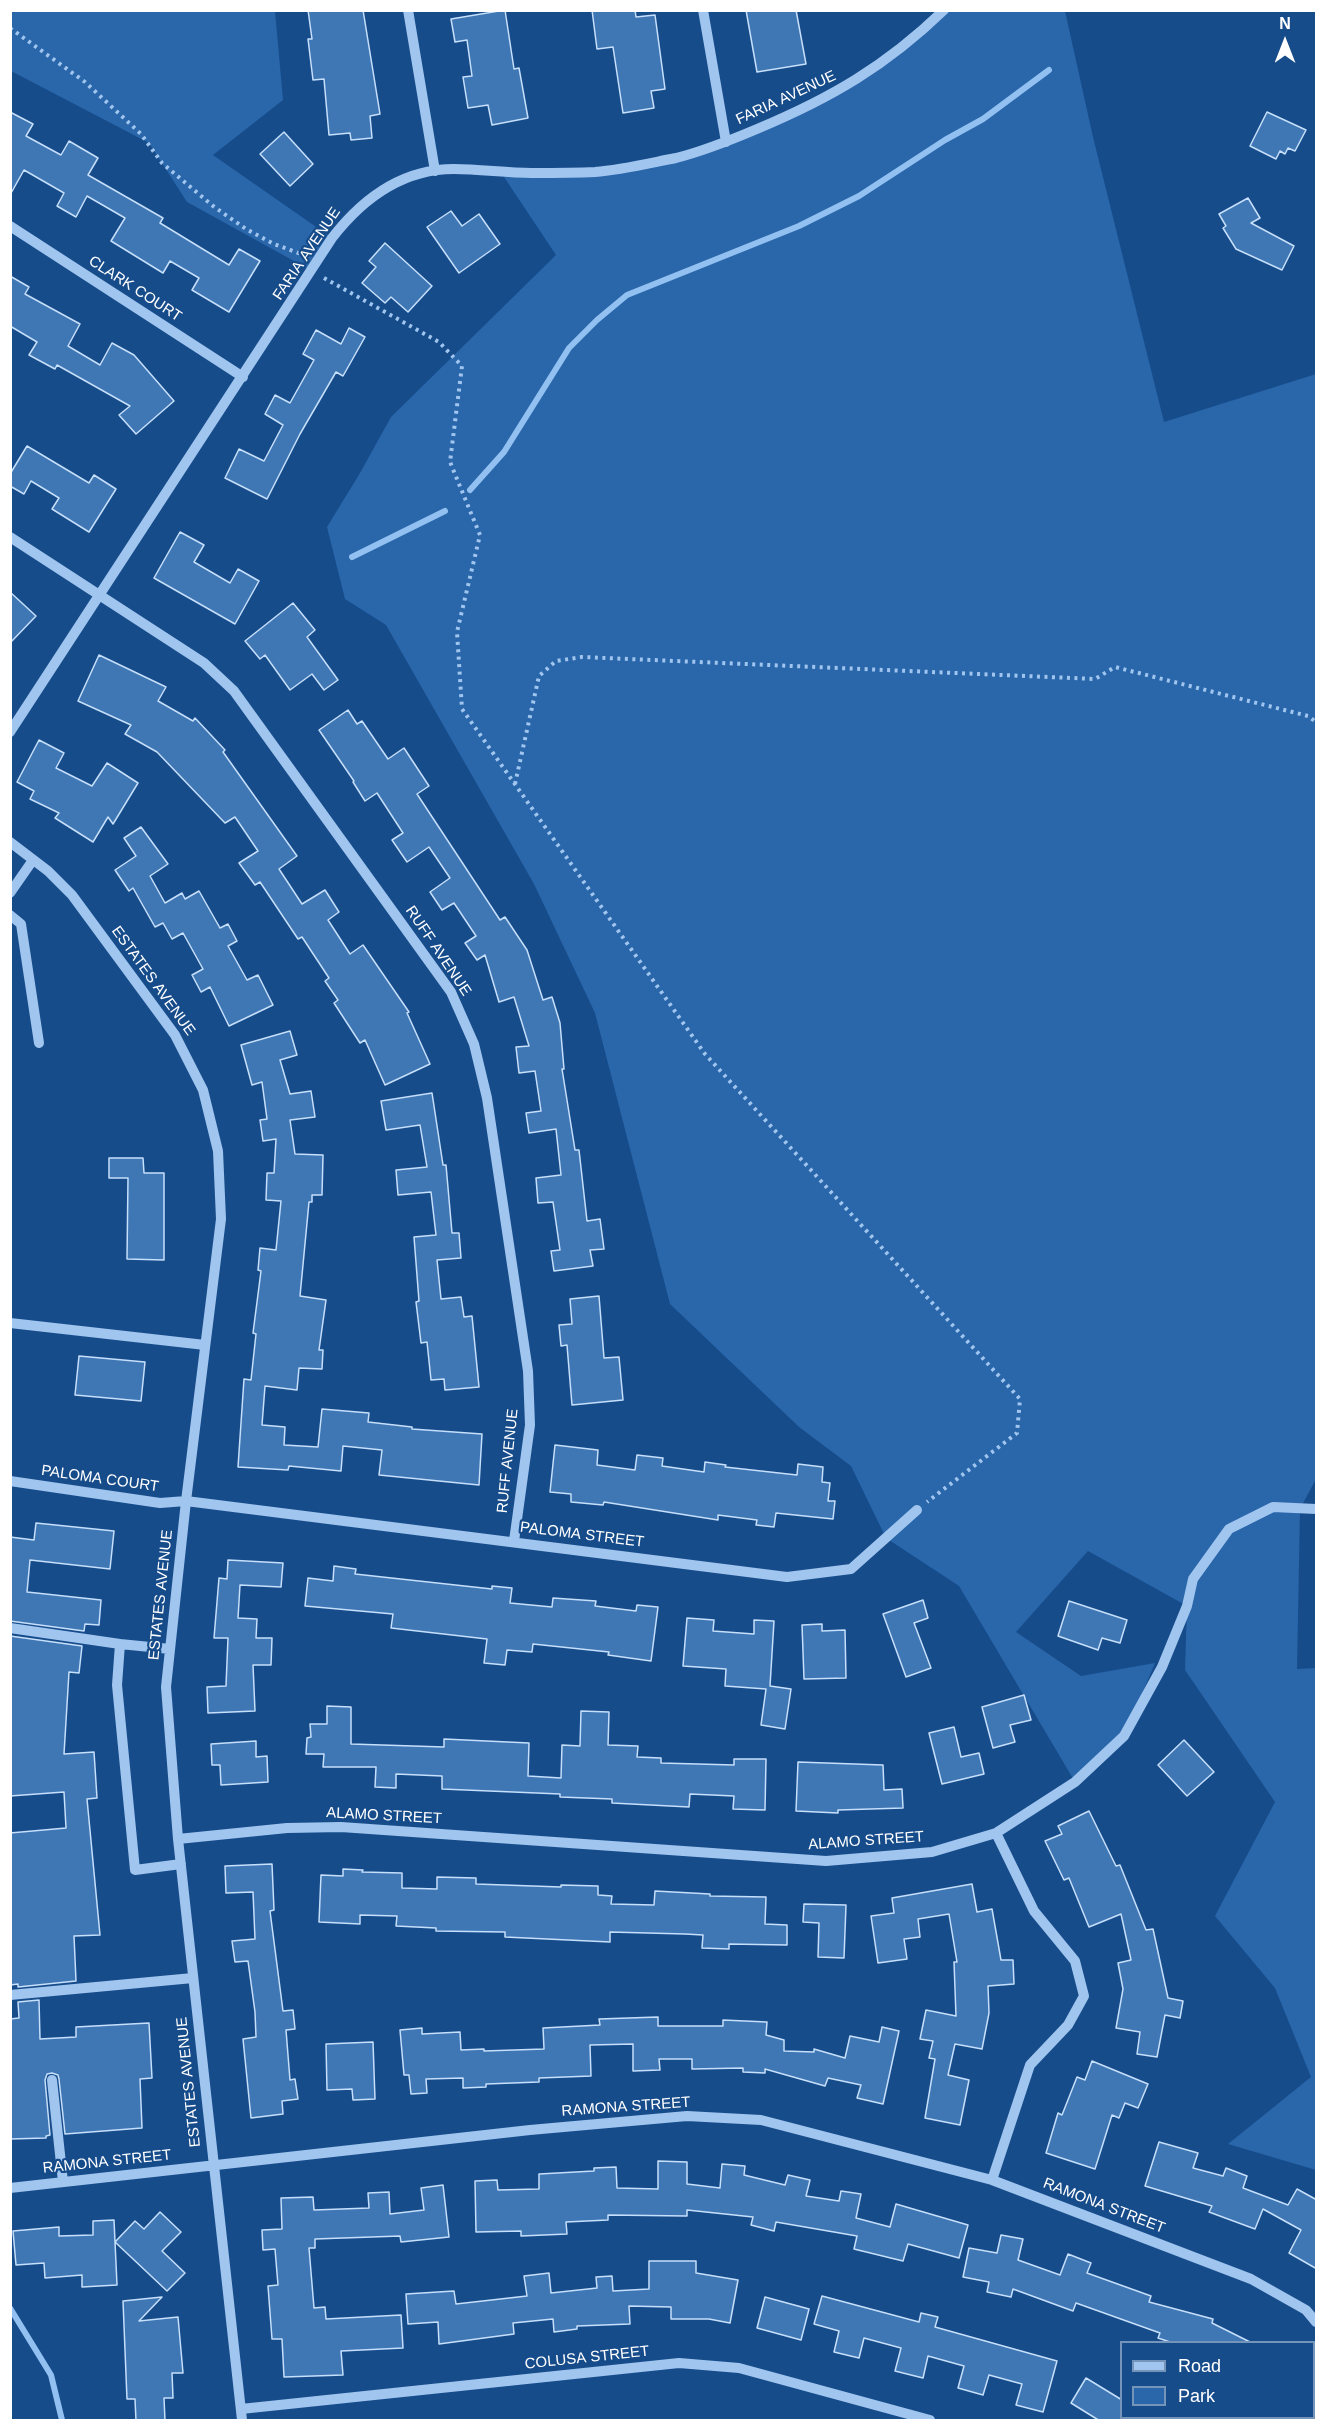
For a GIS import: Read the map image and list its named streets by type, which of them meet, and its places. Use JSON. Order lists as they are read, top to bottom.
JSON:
{
  "streets": {
    "street": [
      "FARIA AVENUE",
      "CLARK COURT",
      "RUFF AVENUE",
      "ESTATES AVENUE",
      "PALOMA COURT",
      "PALOMA STREET",
      "ALAMO STREET",
      "RAMONA STREET",
      "COLUSA STREET"
    ]
  },
  "crossings": [
    ["FARIA AVENUE", "CLARK COURT"],
    ["FARIA AVENUE", "RUFF AVENUE"],
    ["RUFF AVENUE", "PALOMA STREET"],
    ["ESTATES AVENUE", "PALOMA COURT"],
    ["ESTATES AVENUE", "PALOMA STREET"],
    ["ESTATES AVENUE", "ALAMO STREET"],
    ["ESTATES AVENUE", "RAMONA STREET"],
    ["ESTATES AVENUE", "COLUSA STREET"],
    ["PALOMA COURT", "PALOMA STREET"]
  ],
  "legend": ["Road", "Park"],
  "north": "top"
}
